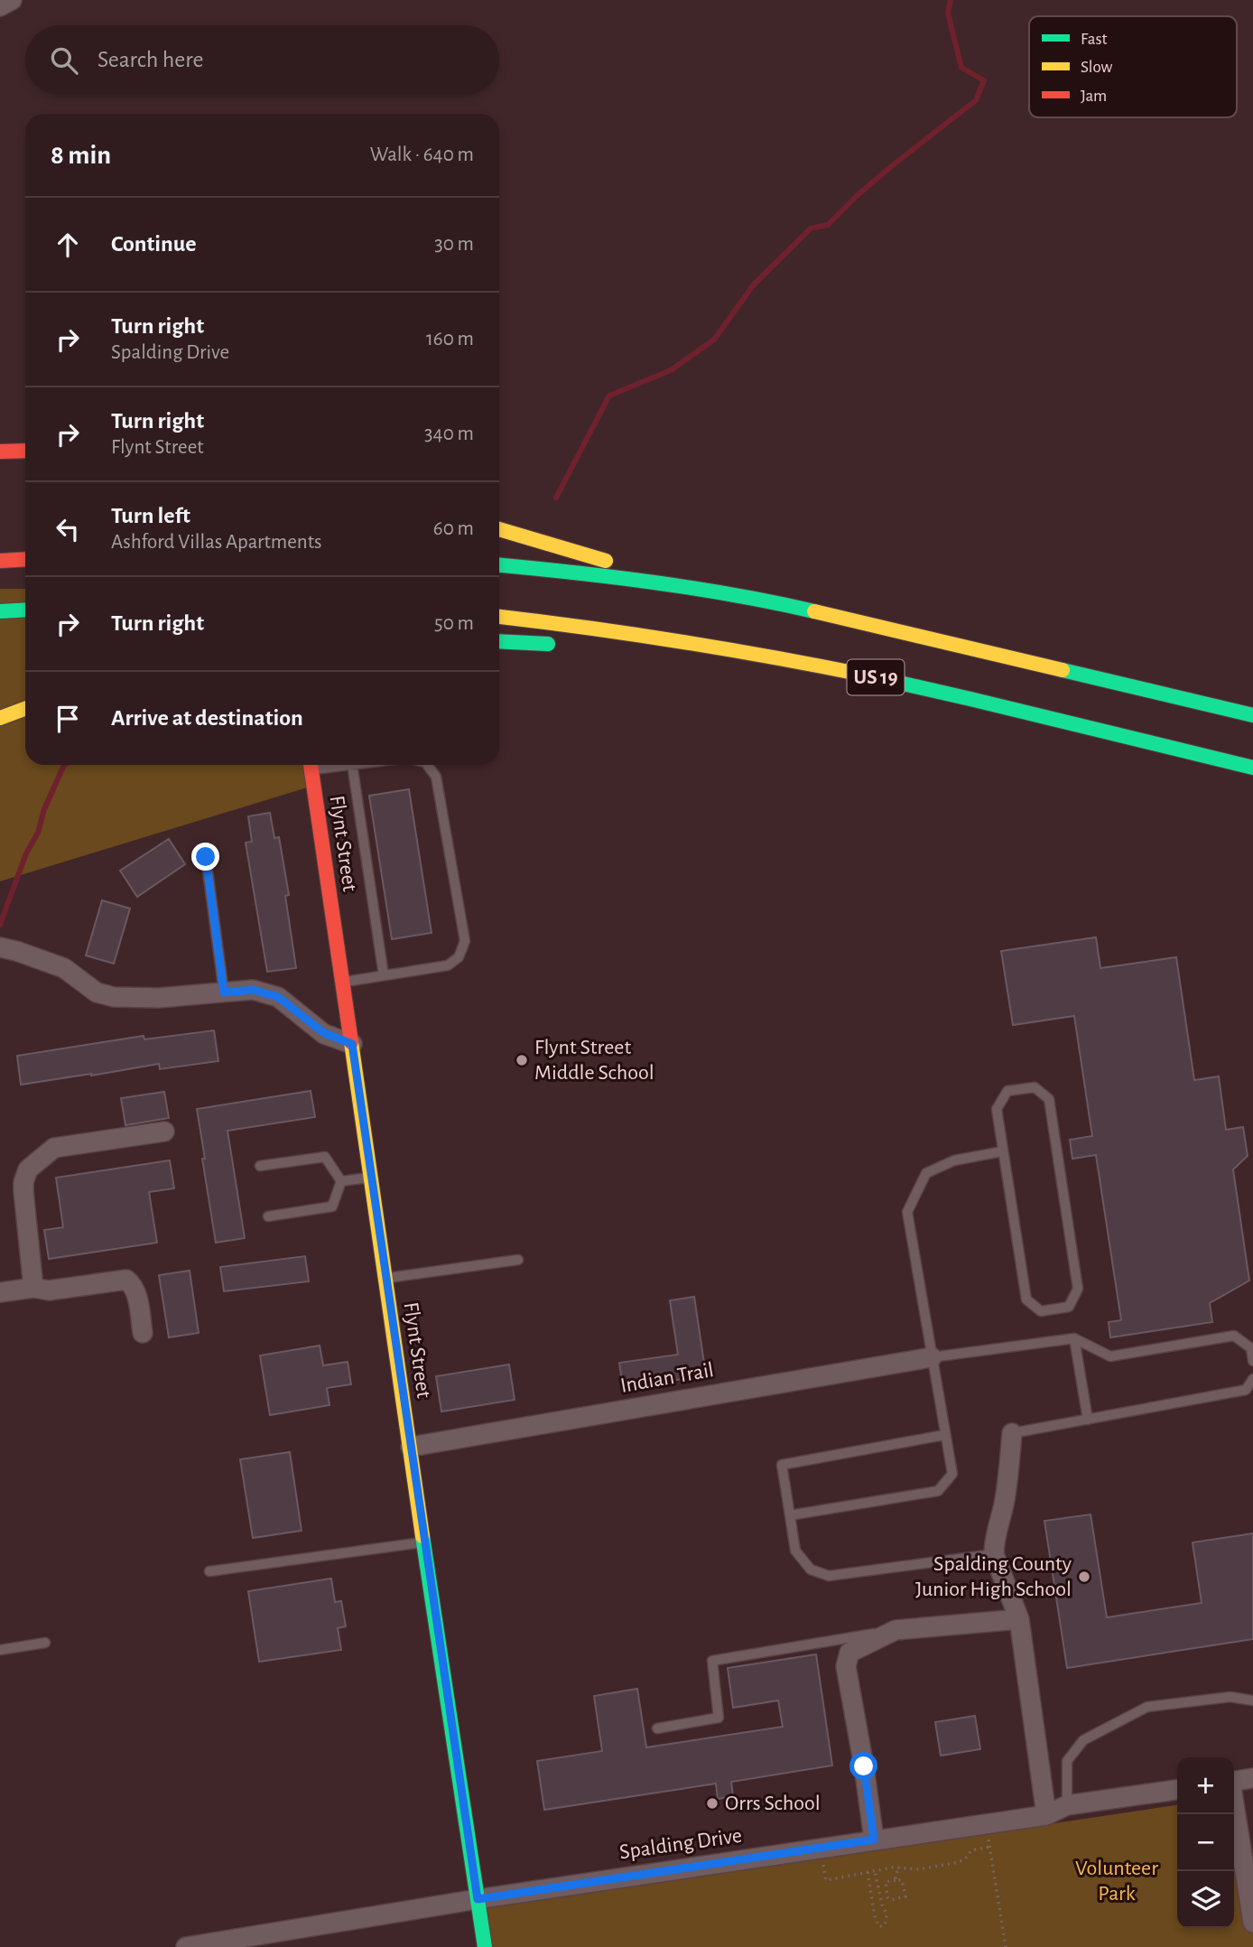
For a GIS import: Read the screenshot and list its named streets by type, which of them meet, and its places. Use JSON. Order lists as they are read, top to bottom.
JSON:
{
  "streets": {
    "main road": ["US 19", "Flynt Street"],
    "street": ["Indian Trail", "Spalding Drive"]
  },
  "crossings": [
    ["Flynt Street", "Indian Trail"],
    ["Flynt Street", "Spalding Drive"]
  ],
  "parks": ["Volunteer Park"],
  "places": ["Flynt Street Middle School", "Spalding County Junior High School", "Orrs School"],
  "legend": ["Fast", "Slow", "Jam"],
  "page": {
    "search": "Search here",
    "heading": ["8 min", "Walk · 640 m"],
    "list": [
      ["Continue", "30 m"],
      ["Turn right", "Spalding Drive", "160 m"],
      ["Turn right", "Flynt Street", "340 m"],
      ["Turn left", "Ashford Villas Apartments", "60 m"],
      ["Turn right", "50 m"],
      "Arrive at destination"
    ],
    "map_buttons": ["+", "−"]
  }
}
